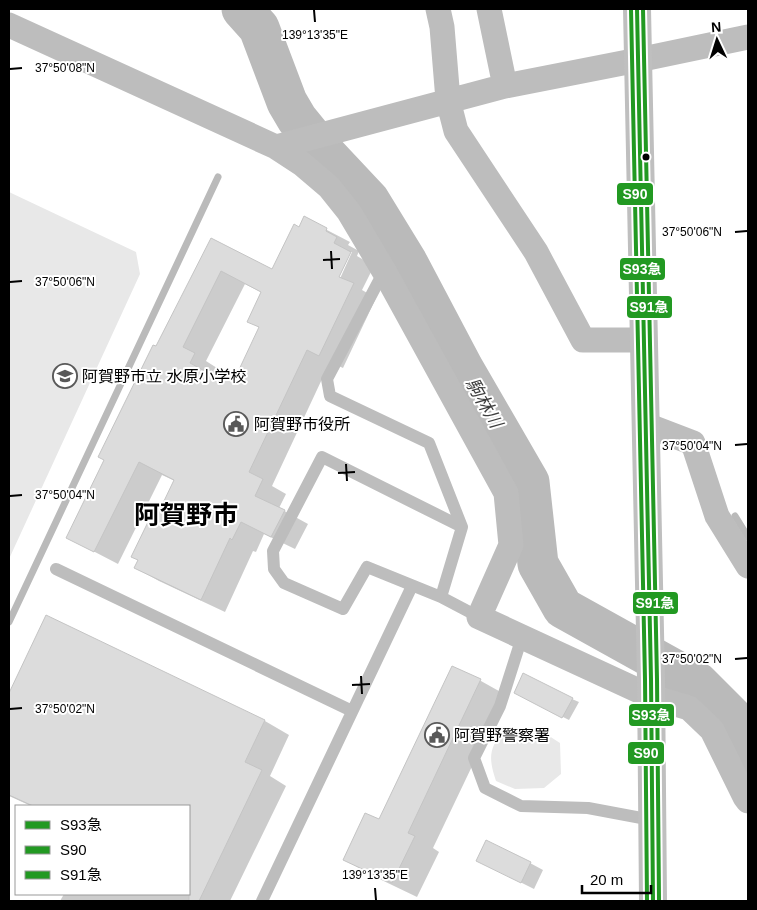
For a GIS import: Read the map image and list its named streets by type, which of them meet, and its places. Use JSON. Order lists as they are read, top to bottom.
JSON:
{
  "districts": ["阿賀野市"],
  "water": ["駒林川"],
  "places": {
    "school or university": ["阿賀野市立 水原小学校"],
    "public building": ["阿賀野市役所", "阿賀野警察署"]
  },
  "lines": ["transit line S93急", "transit line S90", "transit line S91急"],
  "legend": ["S93急", "S90", "S91急"],
  "scale_bar": "20 m",
  "north": "top",
  "coordinates": [
    "139°13'35\"E",
    "37°50'08\"N",
    "37°50'06\"N",
    "37°50'04\"N",
    "37°50'02\"N"
  ]
}
